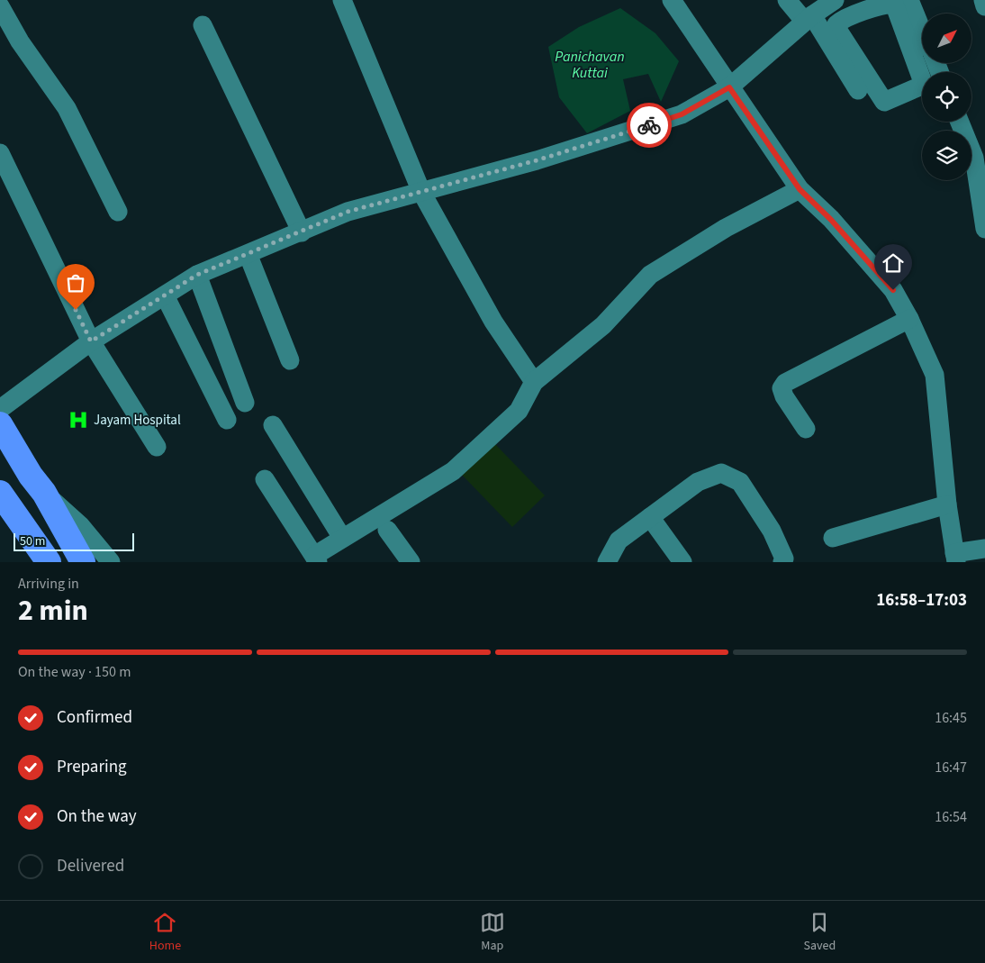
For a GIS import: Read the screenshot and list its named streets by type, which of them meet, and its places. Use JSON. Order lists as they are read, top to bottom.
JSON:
{
  "water": ["Panichavan Kuttai"],
  "places": {
    "hospital": ["Jayam Hospital"]
  },
  "scale_bar": "50 m",
  "north": "top right",
  "page": {
    "scale": "50 m",
    "heading": ["2 min", "Arriving in", "16:58–17:03"],
    "bar": "On the way · 150 m",
    "list": [
      ["Confirmed", "16:45"],
      ["Preparing", "16:47"],
      ["On the way", "16:54"],
      "Delivered"
    ],
    "tabs": ["Home", "Map", "Saved"]
  }
}
